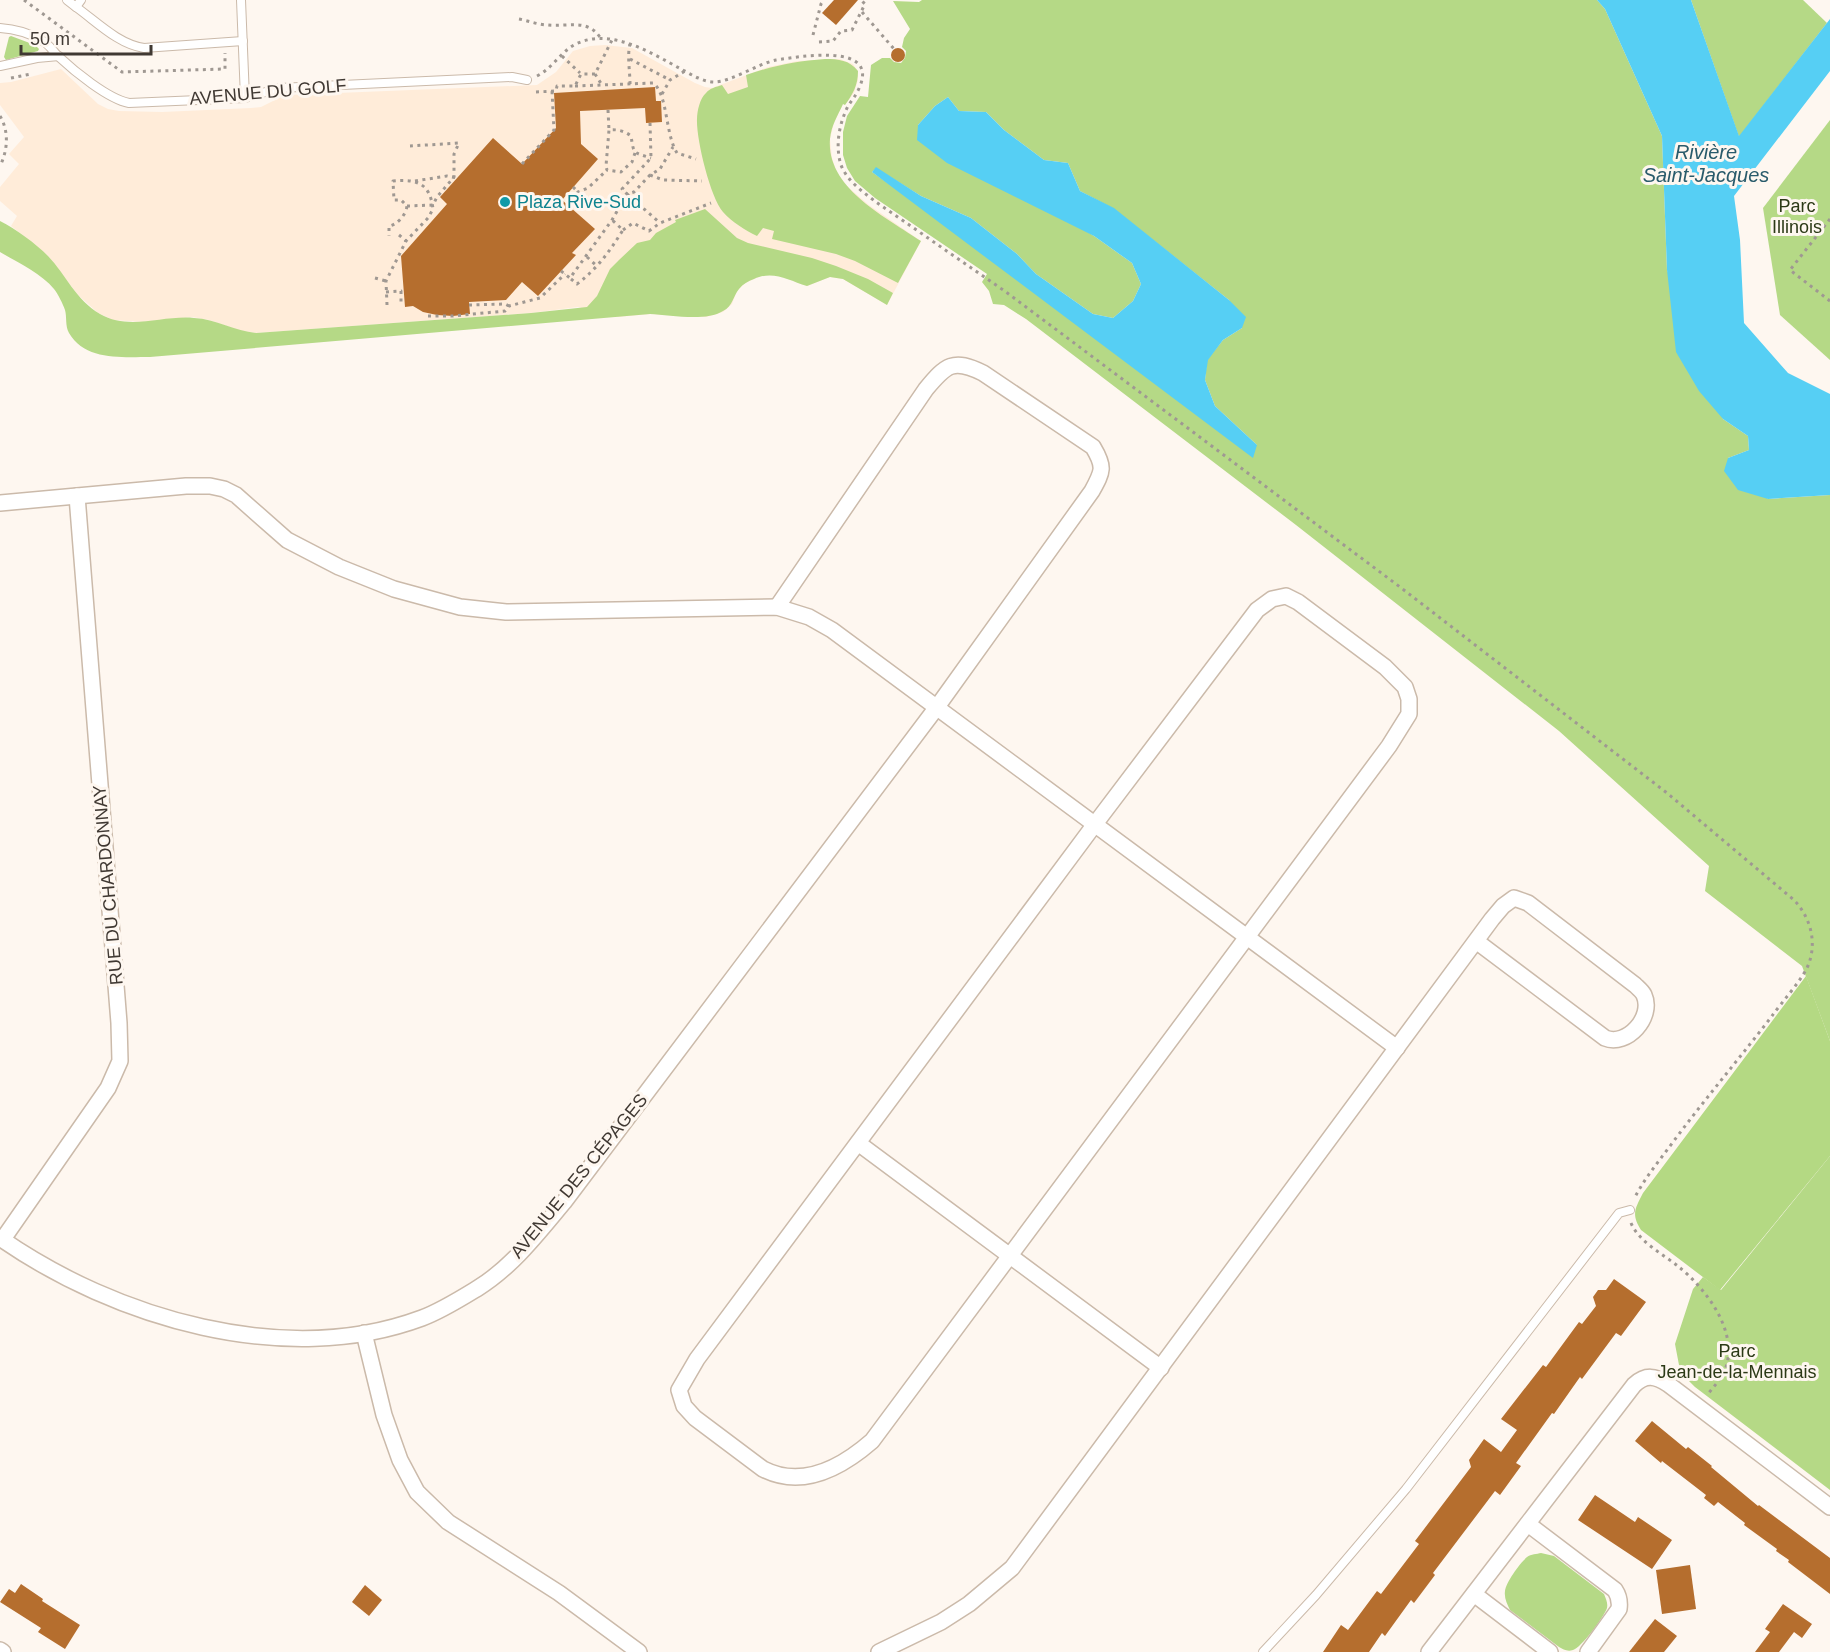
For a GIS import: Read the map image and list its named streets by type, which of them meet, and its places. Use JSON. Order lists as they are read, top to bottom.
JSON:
{
  "streets": {
    "street": ["RUE DU CHARDONNAY", "AVENUE DES CÉPAGES"],
    "lane": ["AVENUE DU GOLF"]
  },
  "crossings": [
    ["RUE DU CHARDONNAY", "AVENUE DES CÉPAGES"]
  ],
  "water": ["Rivière Saint-Jacques"],
  "parks": ["Parc Illinois", "Parc Jean-de-la-Mennais"],
  "places": ["Plaza Rive-Sud"],
  "scale_bar": "50 m"
}
